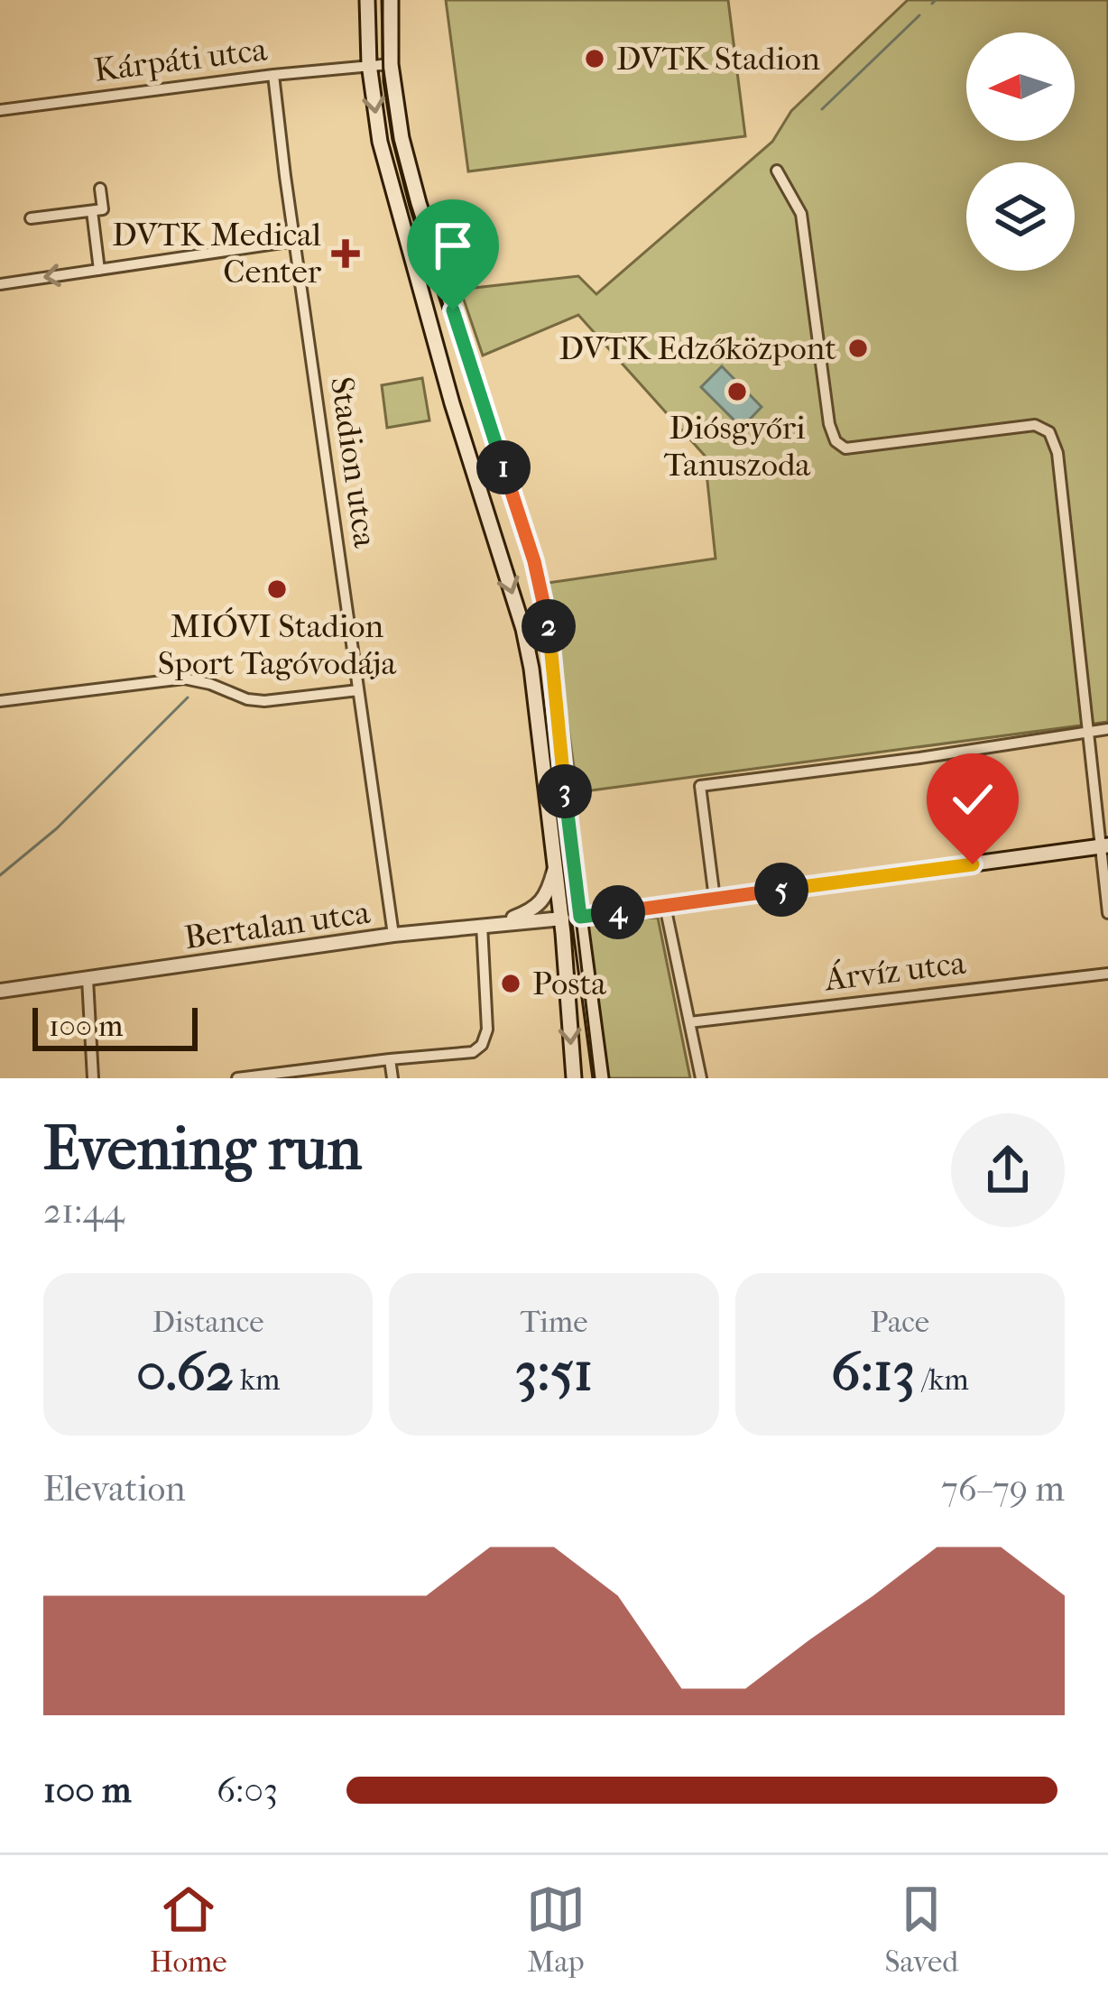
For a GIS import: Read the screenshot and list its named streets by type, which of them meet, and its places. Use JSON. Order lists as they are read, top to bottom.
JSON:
{
  "streets": {
    "street": [
      "Kárpáti utca",
      "Stadion utca",
      "Bertalan utca",
      "Árvíz utca"
    ]
  },
  "crossings": [
    ["Kárpáti utca", "Stadion utca"],
    ["Stadion utca", "Bertalan utca"]
  ],
  "places": {
    "other": [
      "DVTK Stadion",
      "DVTK Edzőközpont",
      "Diósgyőri Tanuszoda",
      "MIÓVI Stadion Sport Tagóvodája",
      "Posta"
    ],
    "health": ["DVTK Medical Center"]
  },
  "scale_bar": "100 m",
  "north": "left",
  "page": {
    "pins": [
      "1",
      "2",
      "3",
      "5",
      "4"
    ],
    "scale": "100 m",
    "heading": ["Evening run", "21:44"],
    "stats": [
      ["Distance", "0.62 km"],
      ["Time", "3:51"],
      ["Pace", "6:13 /km"]
    ],
    "chart": ["Elevation", "76–79 m"],
    "list": [
      {
        "name": "100 m",
        "note": "6:03"
      }
    ],
    "tabs": ["Home", "Map", "Saved"]
  }
}
